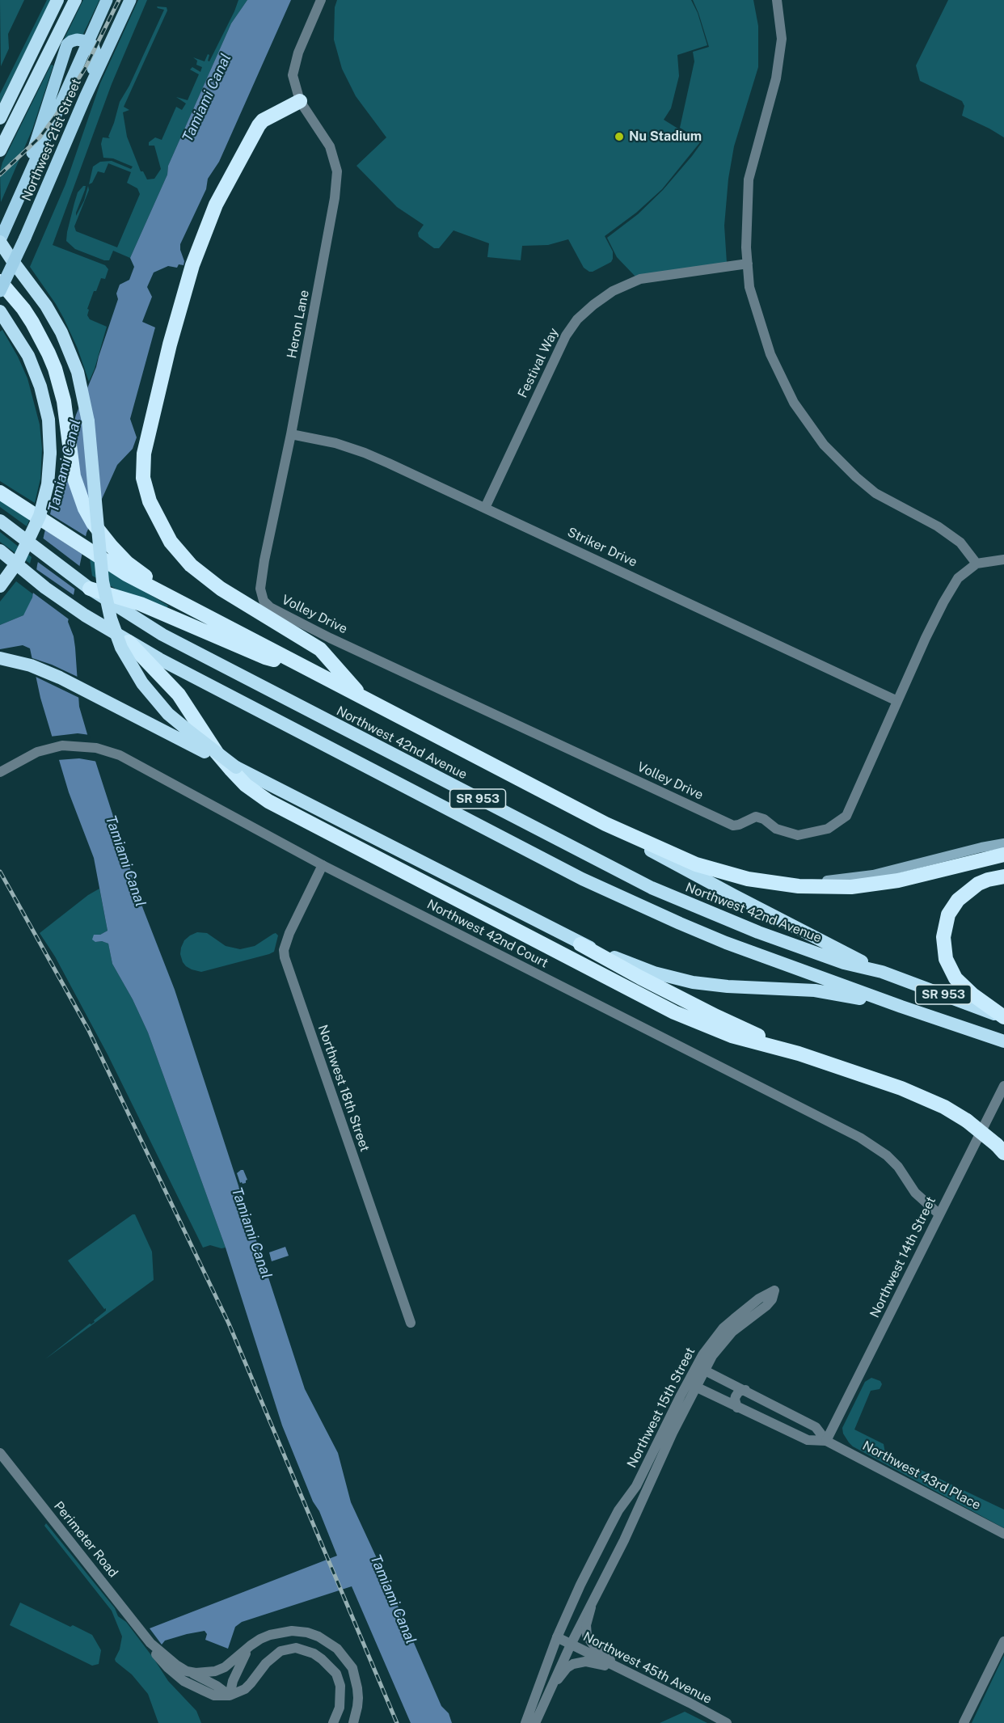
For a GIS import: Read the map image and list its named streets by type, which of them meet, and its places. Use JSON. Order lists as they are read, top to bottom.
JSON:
{
  "streets": {
    "highway": ["Northwest 42nd Avenue", "SR 953"],
    "main road": ["Northwest 21st Street"],
    "street": [
      "Heron Lane",
      "Festival Way",
      "Striker Drive",
      "Volley Drive",
      "Northwest 42nd Court",
      "Northwest 18th Street",
      "Northwest 14th Street",
      "Northwest 15th Street",
      "Northwest 43rd Place",
      "Perimeter Road",
      "Northwest 45th Avenue"
    ]
  },
  "crossings": [
    ["Heron Lane", "Striker Drive"],
    ["Heron Lane", "Volley Drive"],
    ["Festival Way", "Striker Drive"],
    ["Striker Drive", "Volley Drive"],
    ["Northwest 42nd Court", "Northwest 18th Street"],
    ["Northwest 42nd Court", "Northwest 14th Street"],
    ["Northwest 14th Street", "Northwest 43rd Place"],
    ["Northwest 15th Street", "Northwest 43rd Place"],
    ["Northwest 15th Street", "Northwest 45th Avenue"]
  ],
  "water": ["Tamiami Canal"],
  "places": ["Nu Stadium"]
}
